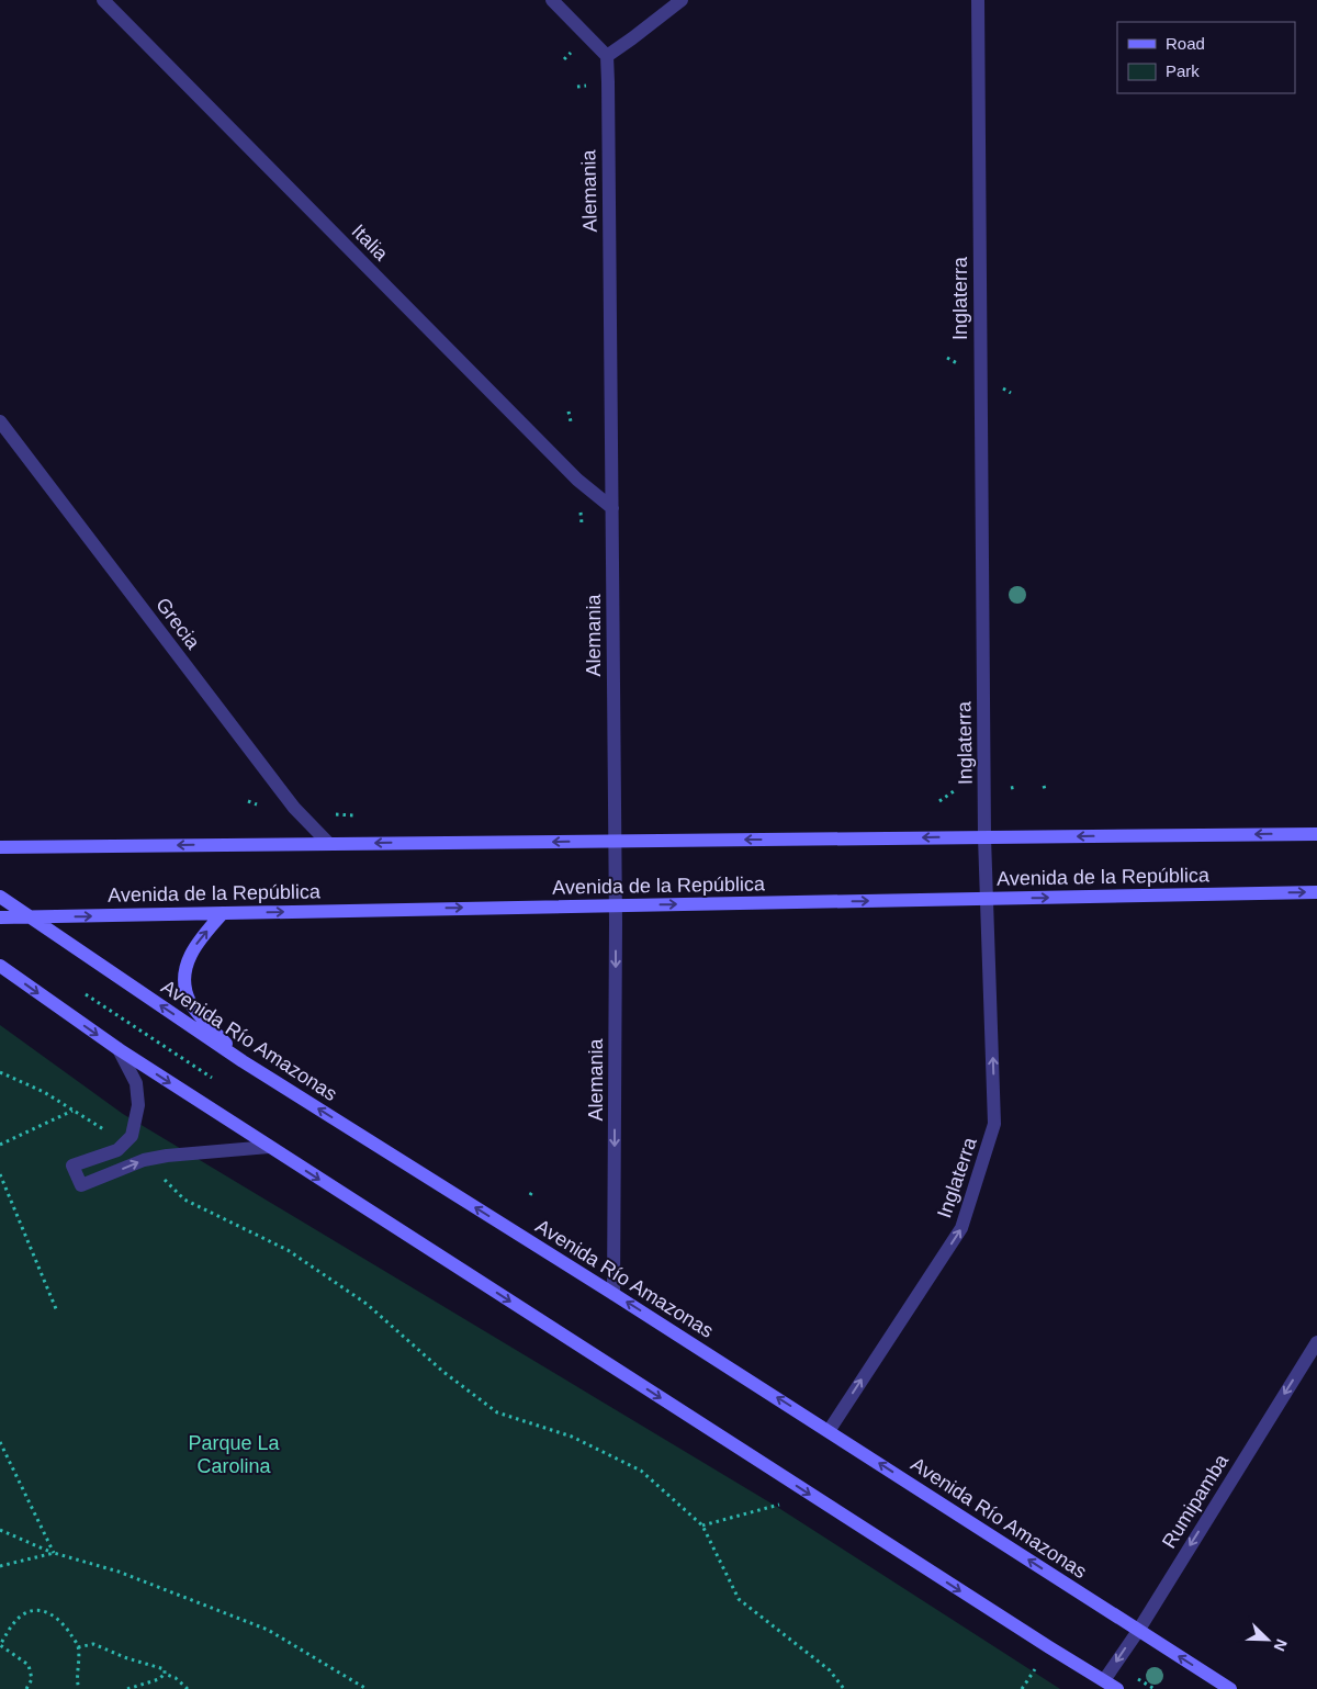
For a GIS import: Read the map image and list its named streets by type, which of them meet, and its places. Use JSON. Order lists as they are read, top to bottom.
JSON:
{
  "streets": {
    "main road": ["Avenida de la República", "Avenida Río Amazonas"],
    "street": [
      "Alemania",
      "Italia",
      "Inglaterra",
      "Grecia",
      "Rumipamba"
    ]
  },
  "crossings": [
    ["Alemania", "Italia"],
    ["Alemania", "Avenida de la República"],
    ["Alemania", "Avenida Río Amazonas"],
    ["Inglaterra", "Avenida de la República"],
    ["Inglaterra", "Avenida Río Amazonas"],
    ["Grecia", "Avenida de la República"],
    ["Avenida de la República", "Avenida Río Amazonas"],
    ["Avenida Río Amazonas", "Rumipamba"]
  ],
  "one_way": ["Inglaterra", "Rumipamba"],
  "parks": ["Parque La Carolina"],
  "legend": ["Road", "Park"],
  "north": "bottom right"
}
